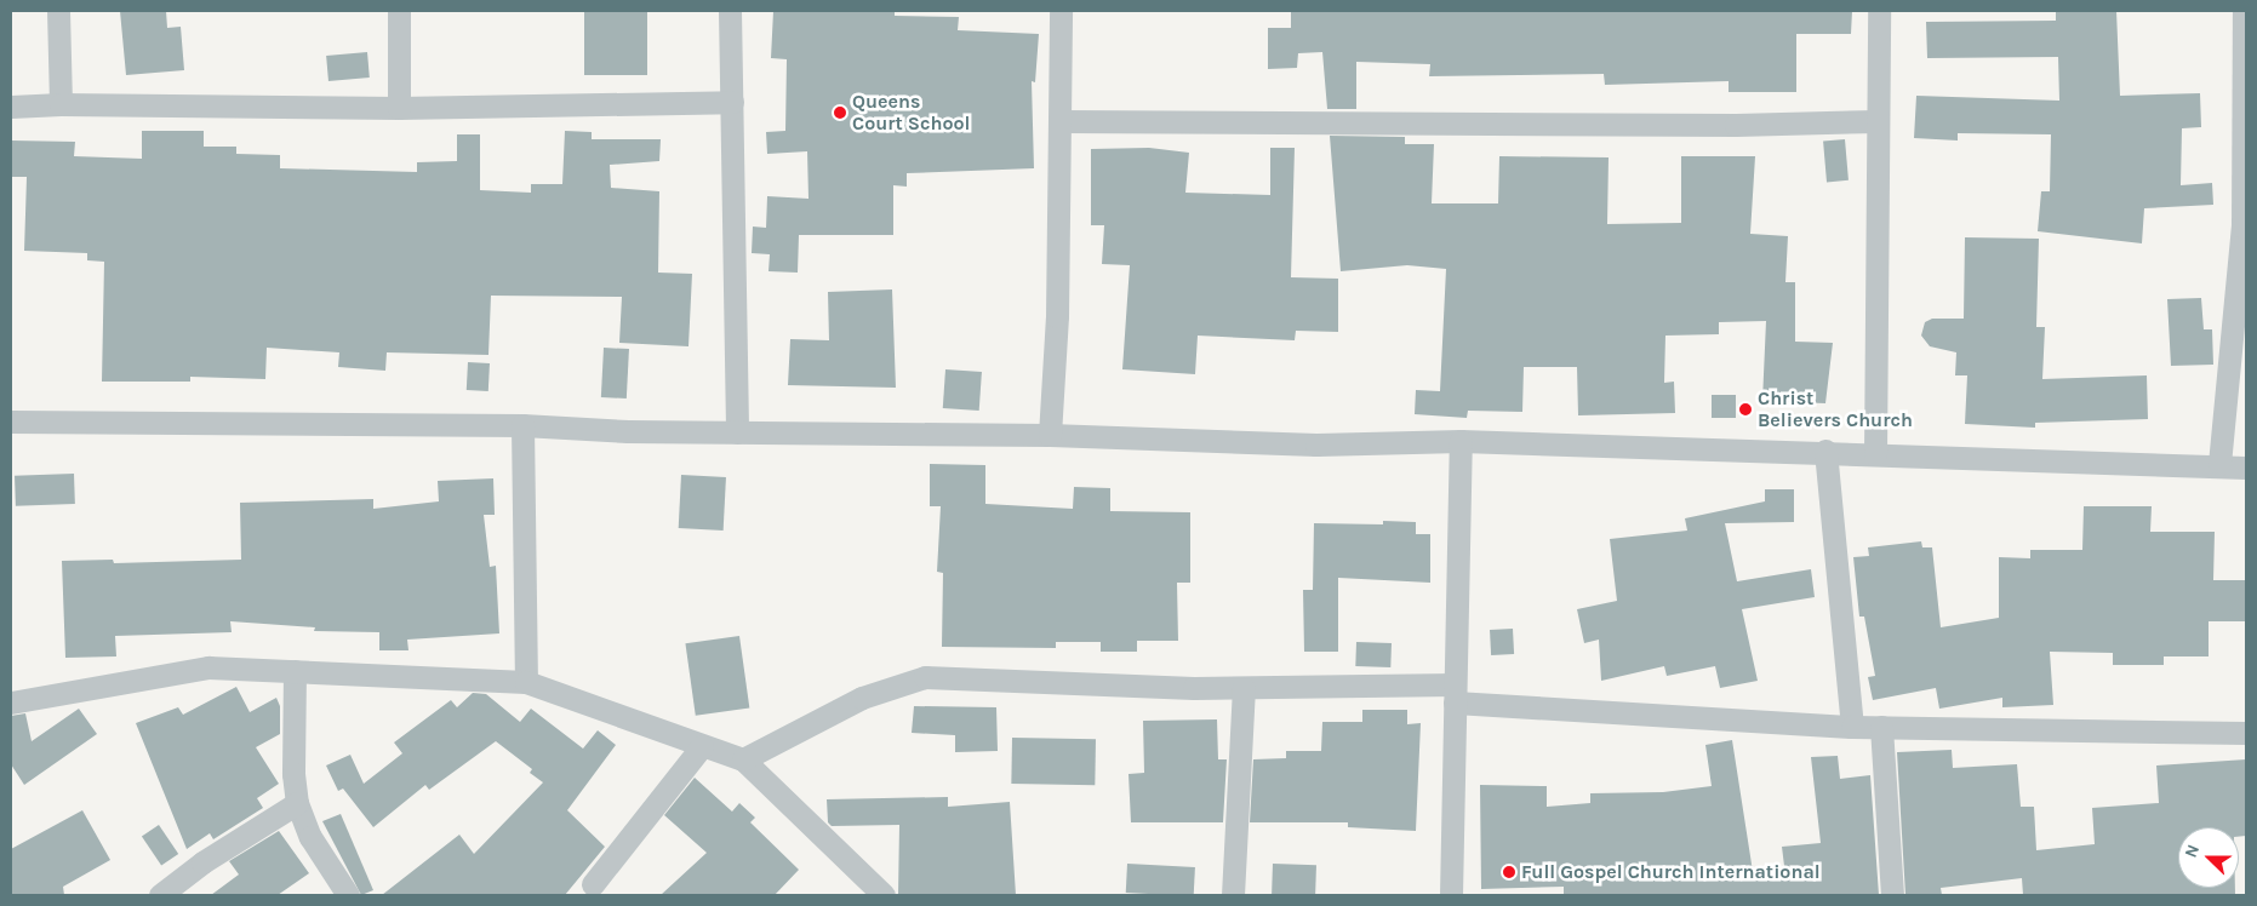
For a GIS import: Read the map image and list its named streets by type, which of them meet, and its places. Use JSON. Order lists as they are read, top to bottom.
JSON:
{
  "places": ["Queens Court School", "Christ Believers Church", "Full Gospel Church International"],
  "north": "left"
}
